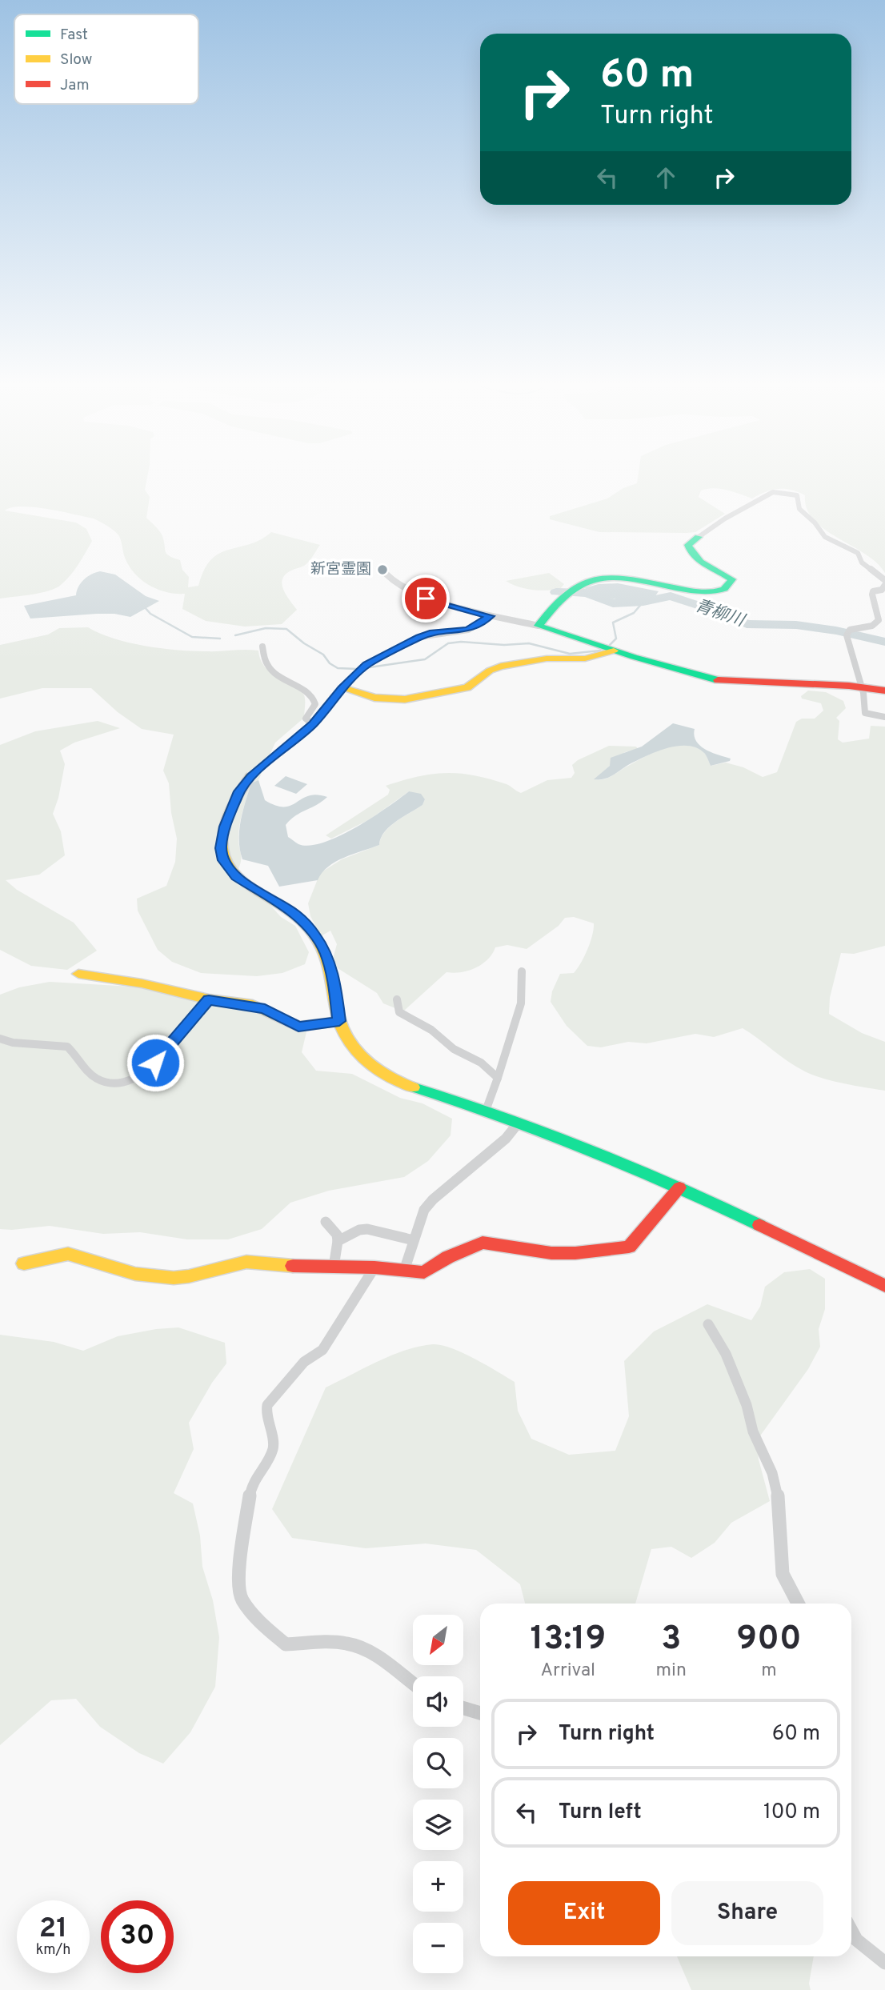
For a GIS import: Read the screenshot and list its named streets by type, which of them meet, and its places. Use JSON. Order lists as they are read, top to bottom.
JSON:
{
  "water": ["青柳川"],
  "places": ["新宮霊園"],
  "legend": ["Fast", "Slow", "Jam"],
  "north": "bottom left",
  "page": {
    "turn": ["60 m", "Turn right"],
    "eta": [
      "13:19",
      "Arrival",
      "3",
      "min",
      "900",
      "m"
    ],
    "map_buttons": ["+", "−"],
    "list": [
      {
        "name": "Turn right",
        "value": "60 m"
      },
      {
        "name": "Turn left",
        "value": "100 m"
      }
    ],
    "buttons": ["Exit", "Share"],
    "speed": "21 km/h",
    "limit": "30"
  }
}
